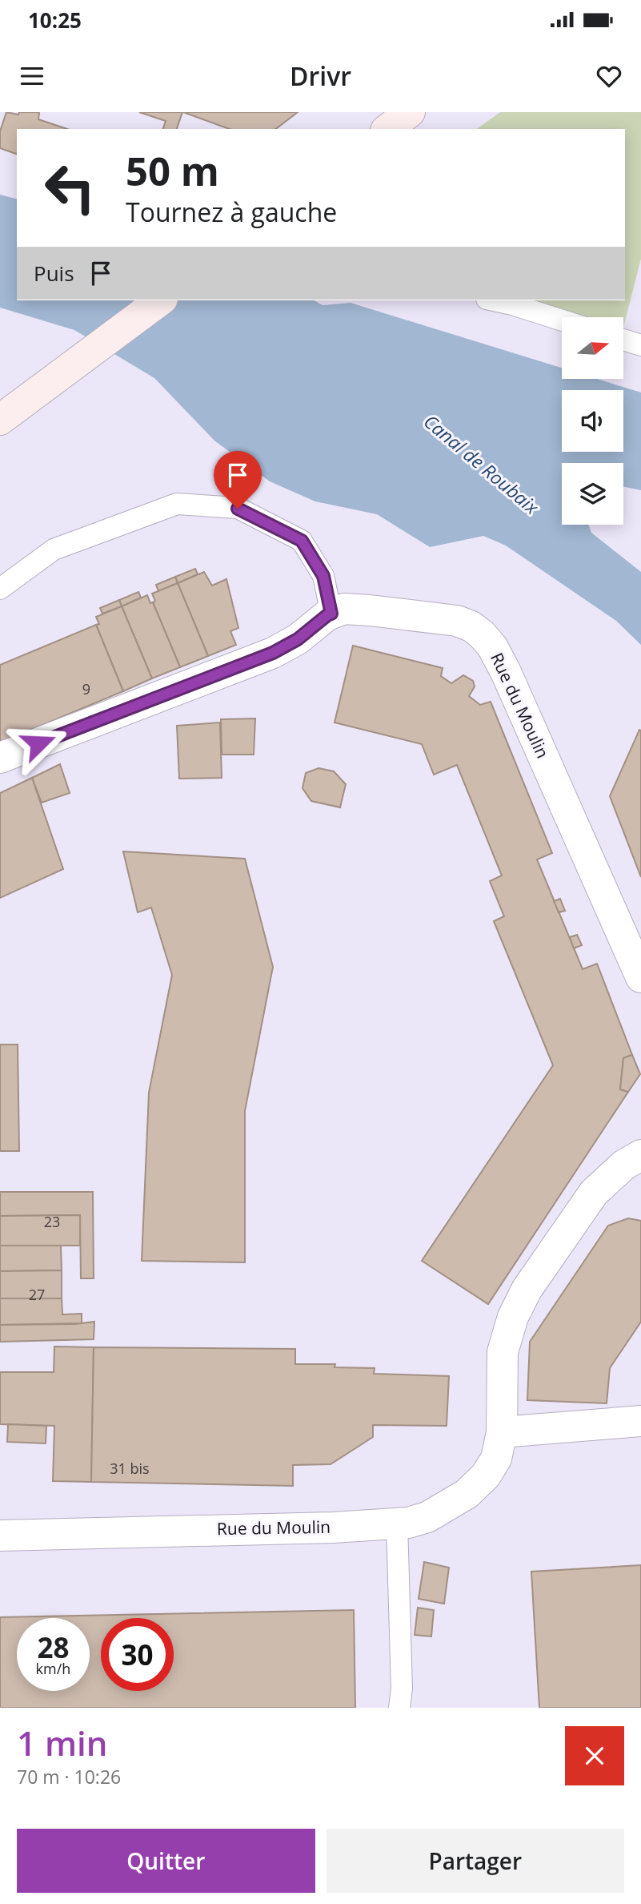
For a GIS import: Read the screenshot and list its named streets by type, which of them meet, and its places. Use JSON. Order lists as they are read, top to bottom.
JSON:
{
  "streets": {
    "street": ["Rue du Moulin"]
  },
  "water": ["Canal de Roubaix"],
  "house_numbers": [
    "9",
    "23",
    "27",
    "31 bis"
  ],
  "north": "right",
  "page": {
    "status": "10:25",
    "header": "Drivr",
    "turn": ["50 m", "Tournez à gauche"],
    "then": "Puis",
    "speed": "28 km/h",
    "limit": "30",
    "heading": ["1 min", "70 m · 10:26"],
    "buttons": ["Quitter", "Partager"]
  }
}
